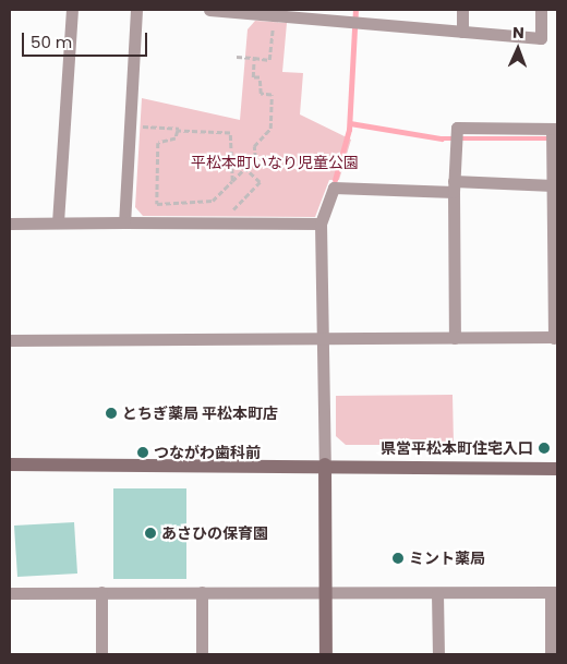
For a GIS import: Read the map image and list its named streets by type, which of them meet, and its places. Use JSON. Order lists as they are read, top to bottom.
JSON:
{
  "parks": ["平松本町いなり児童公園"],
  "places": [
    "とちぎ薬局 平松本町店",
    "県営平松本町住宅入口",
    "つながわ歯科前",
    "あさひの保育園",
    "ミント薬局"
  ],
  "scale_bar": "50 m",
  "north": "top"
}
